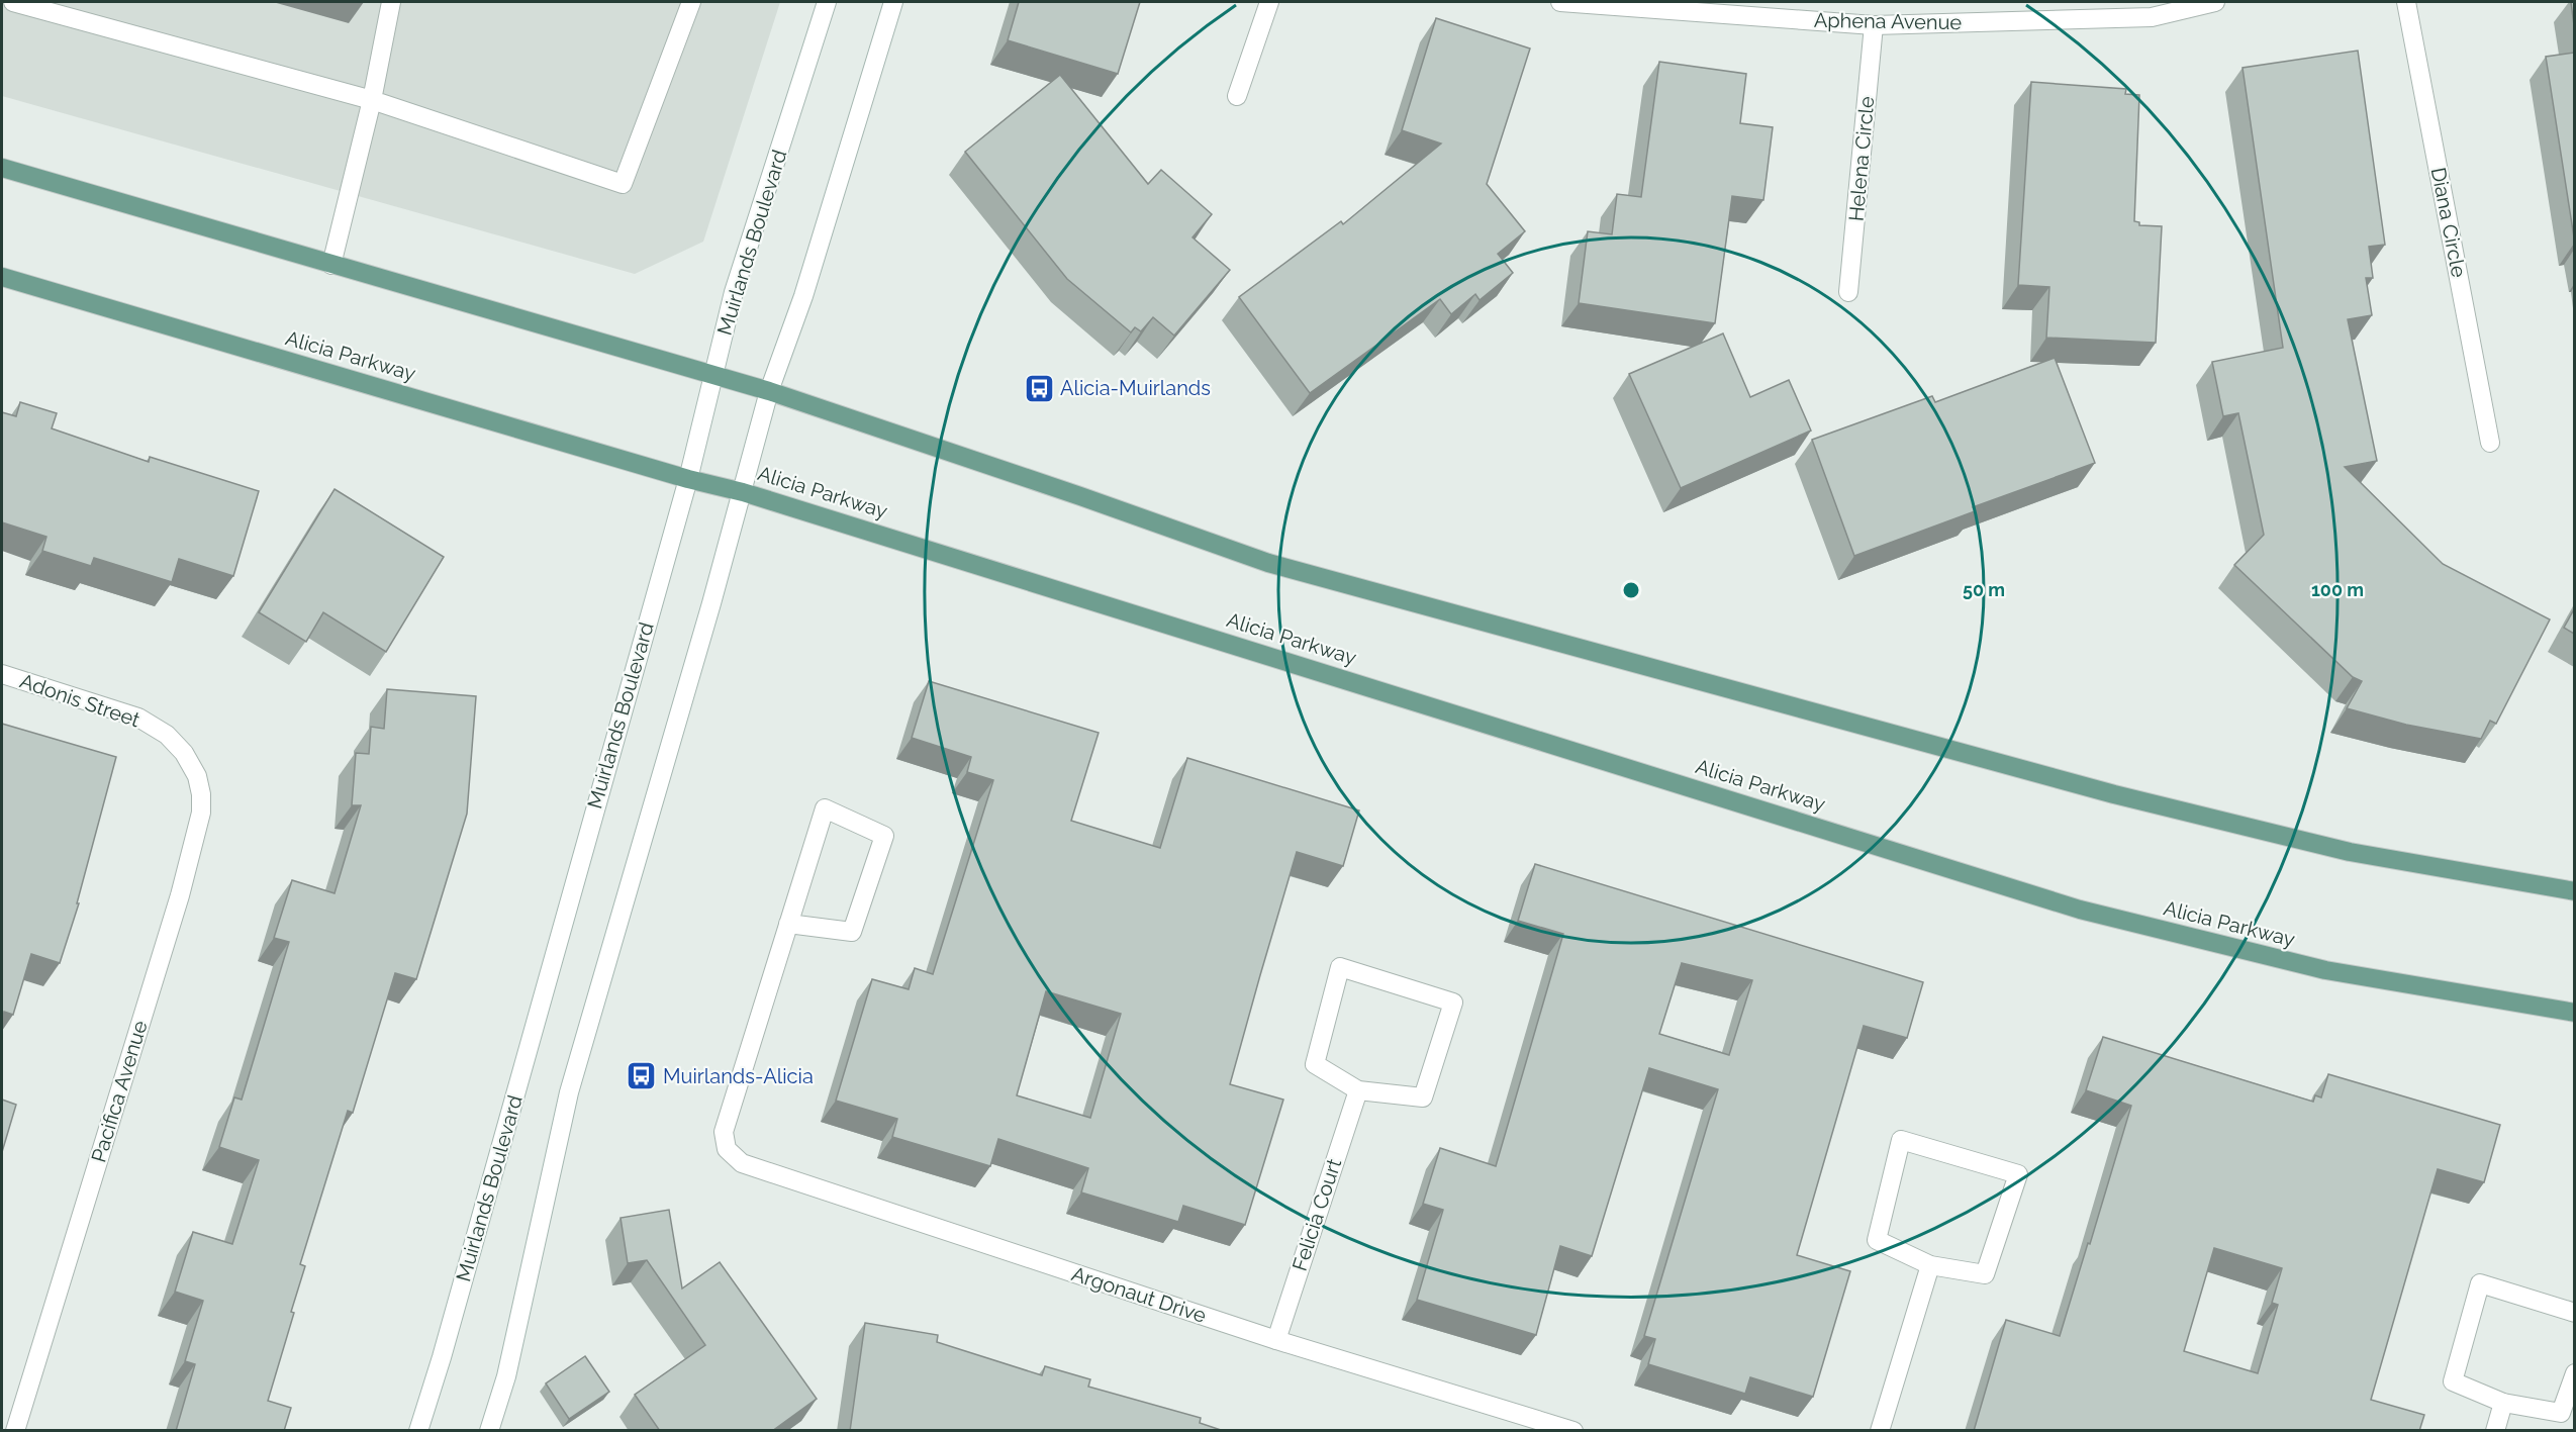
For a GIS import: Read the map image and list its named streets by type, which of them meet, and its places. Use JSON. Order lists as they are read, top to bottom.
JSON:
{
  "streets": {
    "main road": ["Alicia Parkway"],
    "street": [
      "Aphena Avenue",
      "Helena Circle",
      "Diana Circle",
      "Muirlands Boulevard",
      "Adonis Street",
      "Pacifica Avenue",
      "Felicia Court",
      "Argonaut Drive"
    ]
  },
  "crossings": [
    ["Aphena Avenue", "Helena Circle"],
    ["Muirlands Boulevard", "Alicia Parkway"],
    ["Adonis Street", "Pacifica Avenue"],
    ["Felicia Court", "Argonaut Drive"]
  ],
  "places": {
    "bus stop": ["Alicia-Muirlands", "Muirlands-Alicia"]
  },
  "rings": ["50 m", "100 m"]
}
